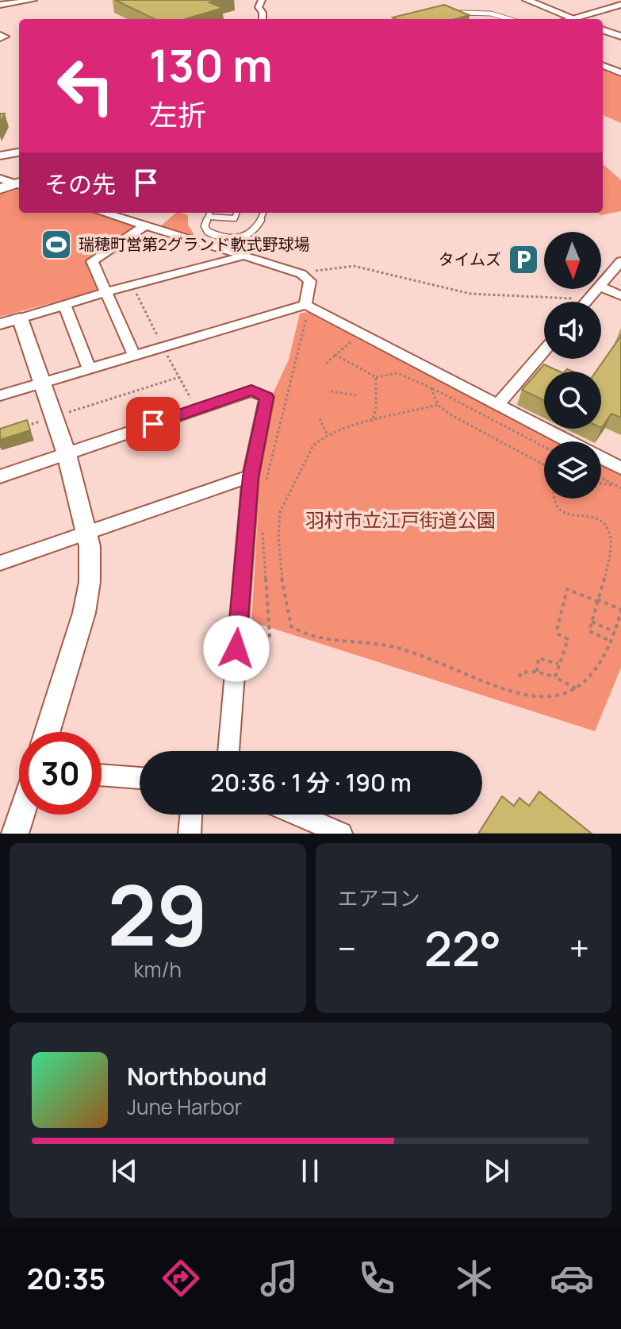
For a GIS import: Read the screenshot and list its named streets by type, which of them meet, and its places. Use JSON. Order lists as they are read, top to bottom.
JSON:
{
  "parks": ["羽村市立江戸街道公園"],
  "places": {
    "sports": ["瑞穂町営第2グランド軟式野球場"],
    "parking": ["タイムズ"]
  },
  "north": "bottom",
  "page": {
    "turn": ["130 m", "左折"],
    "then": "その先",
    "limit": "30",
    "trip": "20:36 · 1 分 · 190 m",
    "tile": [
      ["29", "km/h"],
      "エアコン"
    ],
    "heat": ["−", "22°", "+"],
    "song": ["Northbound", "June Harbor"],
    "tabs": "20:35"
  }
}
